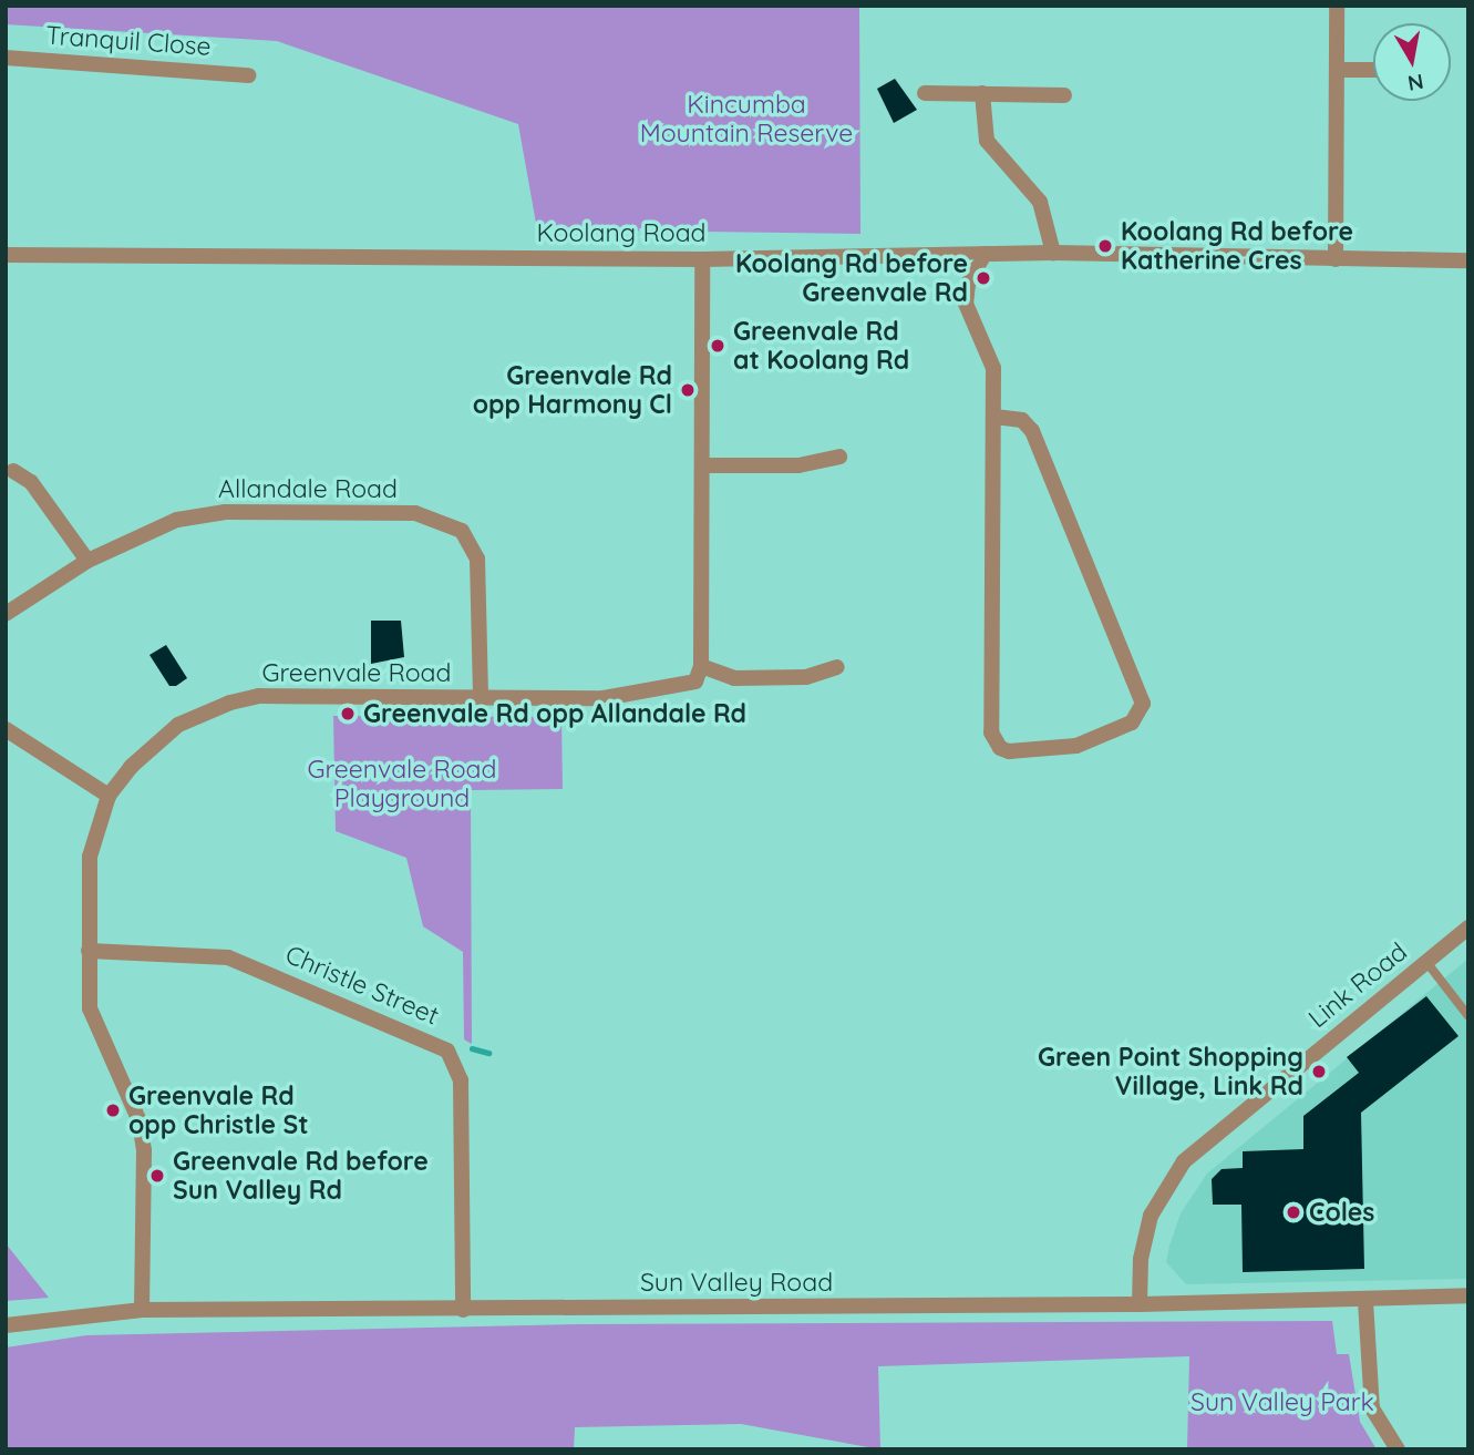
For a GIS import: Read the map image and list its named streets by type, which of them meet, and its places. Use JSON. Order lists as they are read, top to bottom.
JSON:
{
  "streets": {
    "street": [
      "Tranquil Close",
      "Koolang Road",
      "Allandale Road",
      "Greenvale Road",
      "Christle Street",
      "Link Road",
      "Sun Valley Road"
    ]
  },
  "crossings": [
    ["Allandale Road", "Greenvale Road"],
    ["Greenvale Road", "Christle Street"],
    ["Greenvale Road", "Sun Valley Road"],
    ["Christle Street", "Sun Valley Road"],
    ["Link Road", "Sun Valley Road"]
  ],
  "parks": ["Kincumba Mountain Reserve", "Greenvale Road Playground", "Sun Valley Park"],
  "places": [
    "Koolang Rd before Katherine Cres",
    "Koolang Rd before Greenvale Rd",
    "Greenvale Rd at Koolang Rd",
    "Greenvale Rd opp Harmony Cl",
    "Greenvale Rd opp Allandale Rd",
    "Green Point Shopping Village, Link Rd",
    "Greenvale Rd opp Christle St",
    "Greenvale Rd before Sun Valley Rd",
    "Coles"
  ],
  "north": "bottom"
}
